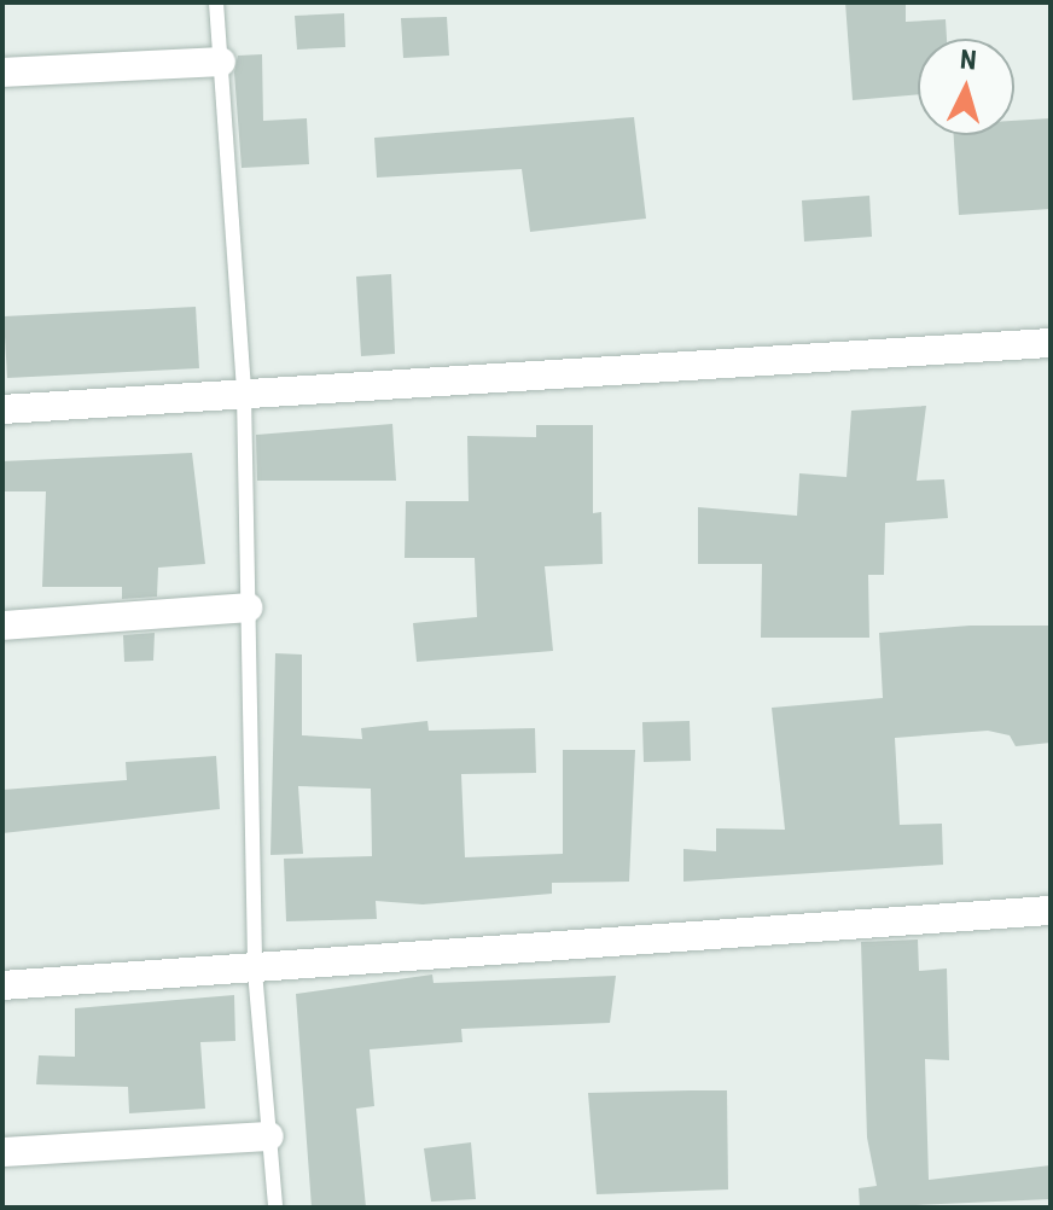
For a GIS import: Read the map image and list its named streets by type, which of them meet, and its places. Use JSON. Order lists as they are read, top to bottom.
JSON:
{
  "north": "top"
}
